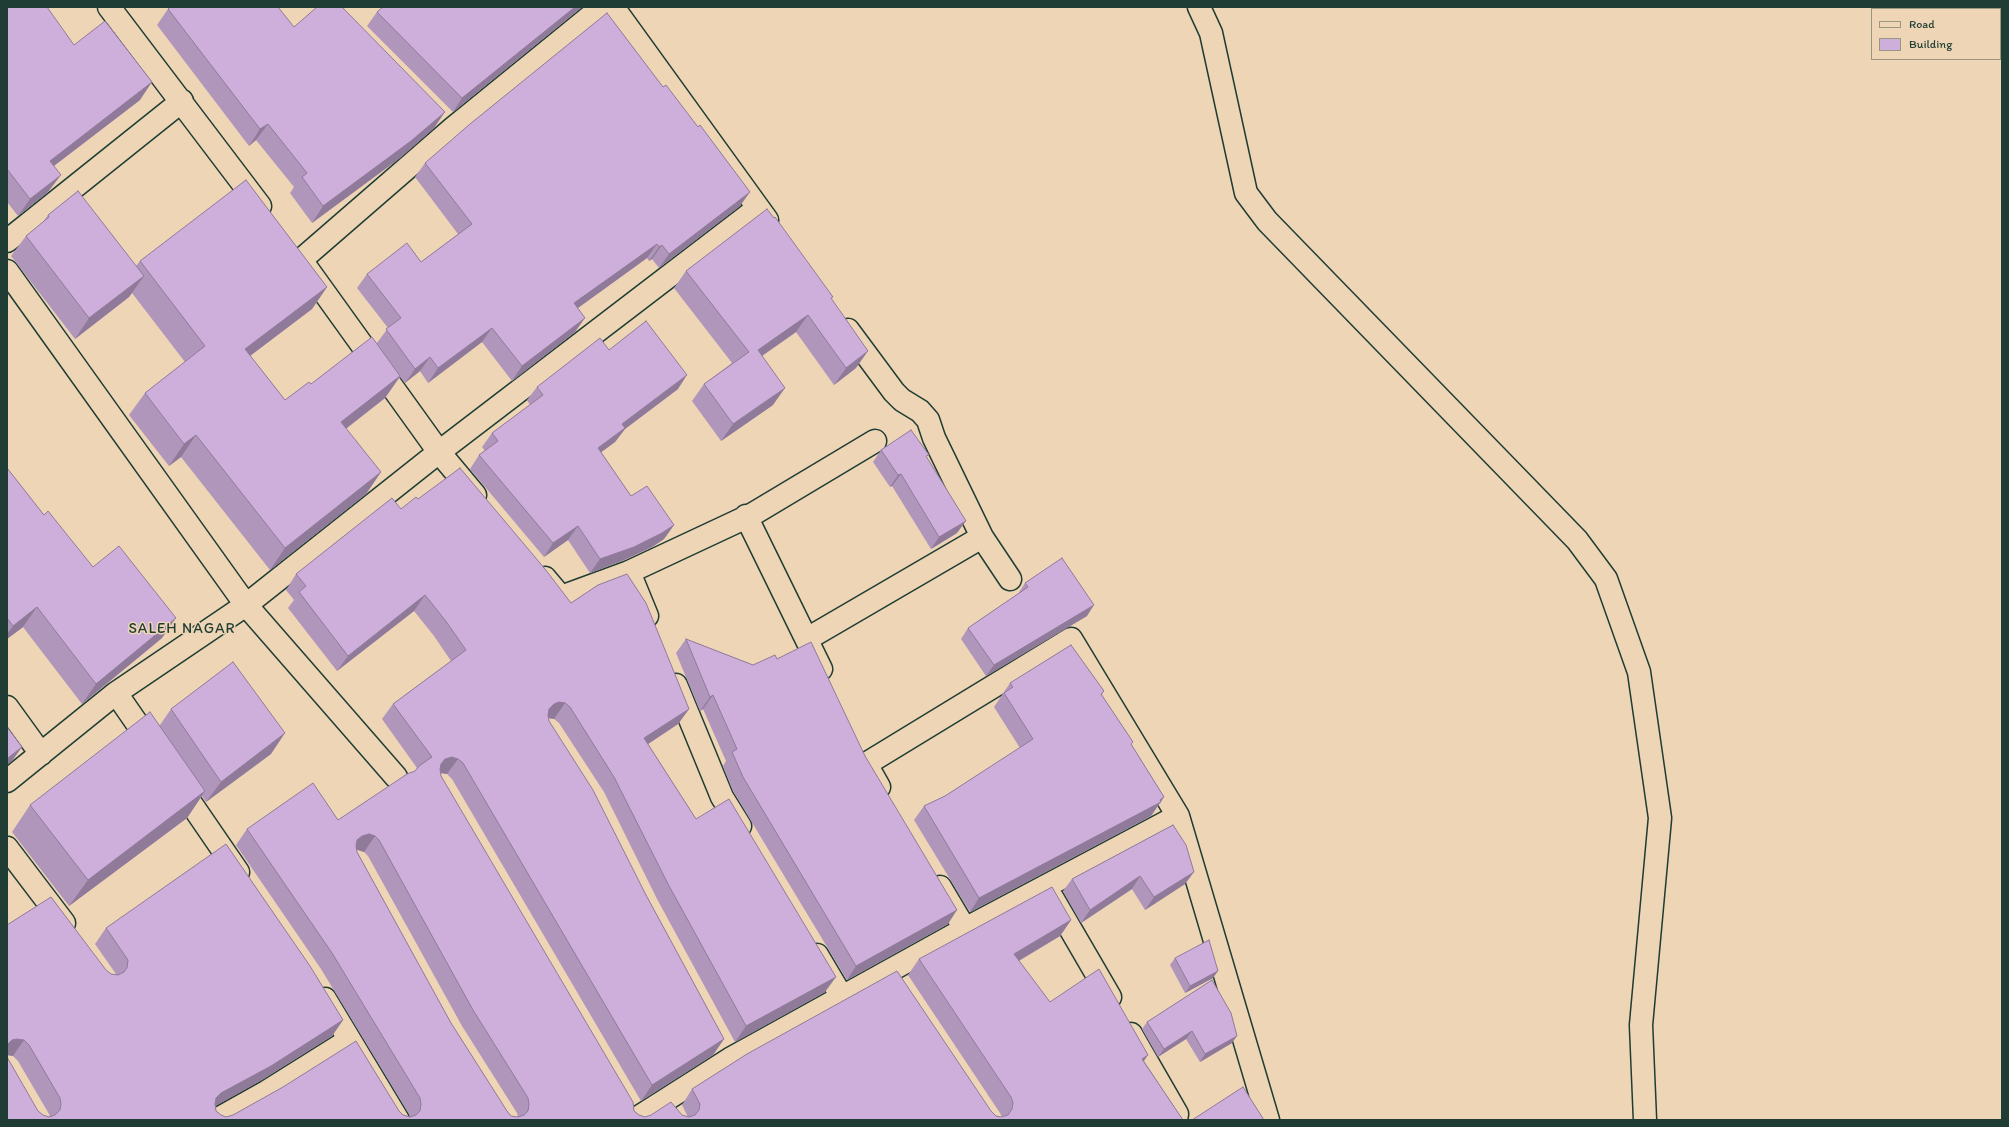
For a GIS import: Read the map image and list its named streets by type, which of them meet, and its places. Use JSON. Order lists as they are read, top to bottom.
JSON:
{
  "districts": ["SALEH NAGAR"],
  "legend": ["Road", "Building"]
}
